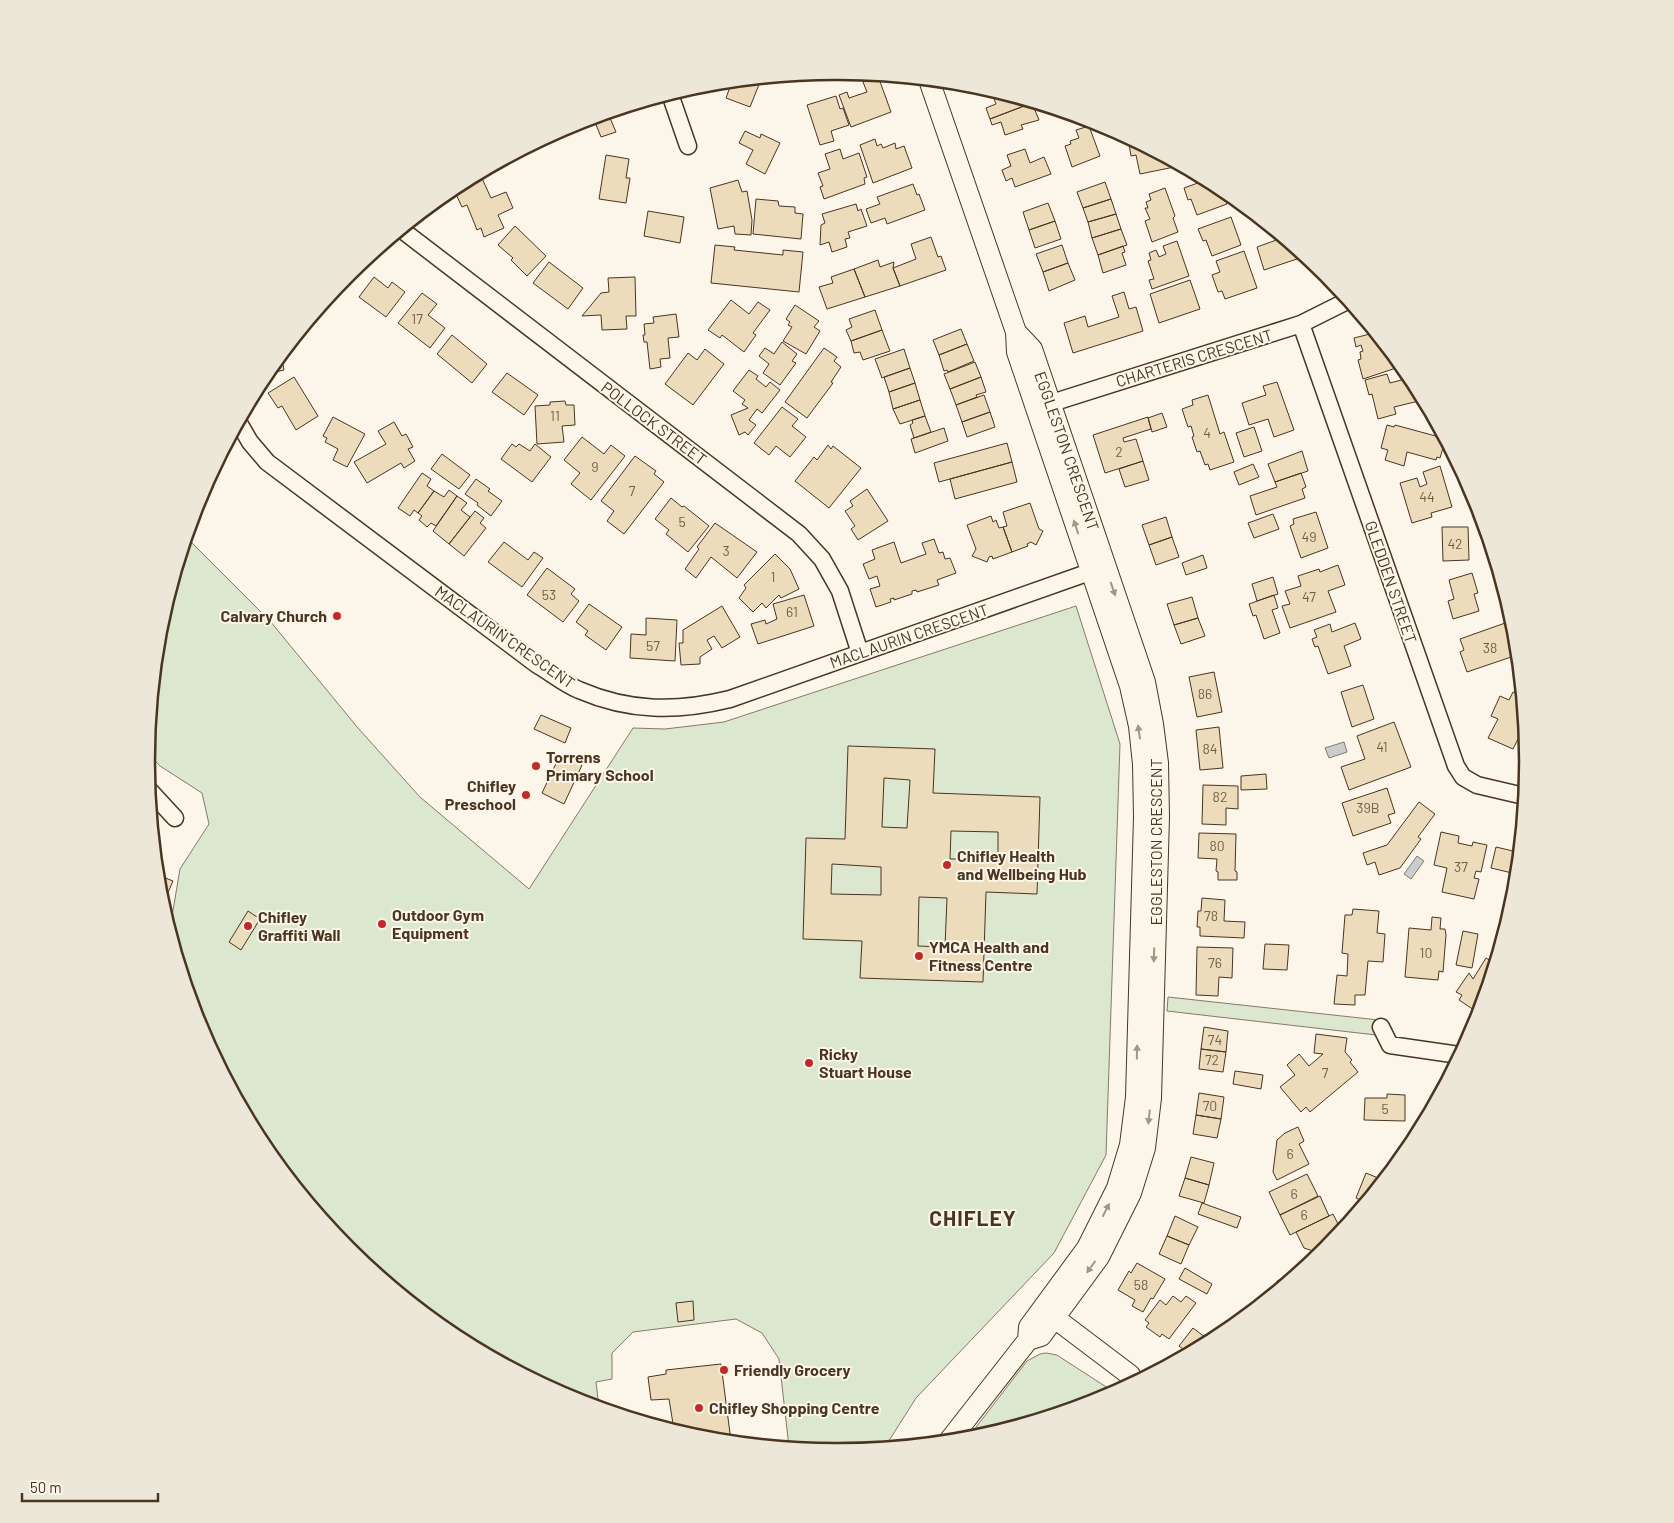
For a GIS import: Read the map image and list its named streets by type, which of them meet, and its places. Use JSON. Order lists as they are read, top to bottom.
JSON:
{
  "streets": {
    "street": [
      "CHARTERIS CRESCENT",
      "POLLOCK STREET",
      "EGGLESTON CRESCENT",
      "GLEDDEN STREET",
      "MACLAURIN CRESCENT"
    ]
  },
  "crossings": [
    ["CHARTERIS CRESCENT", "EGGLESTON CRESCENT"],
    ["CHARTERIS CRESCENT", "GLEDDEN STREET"],
    ["POLLOCK STREET", "MACLAURIN CRESCENT"],
    ["EGGLESTON CRESCENT", "MACLAURIN CRESCENT"]
  ],
  "districts": ["CHIFLEY"],
  "places": [
    "Calvary Church",
    "Torrens Primary School",
    "Chifley Preschool",
    "Chifley Health and Wellbeing Hub",
    "Outdoor Gym Equipment",
    "Chifley Graffiti Wall",
    "YMCA Health and Fitness Centre",
    "Ricky Stuart House",
    "Friendly Grocery",
    "Chifley Shopping Centre"
  ],
  "house_numbers": [
    "17",
    "11",
    "4",
    "2",
    "9",
    "7",
    "44",
    "5",
    "49",
    "42",
    "3",
    "1",
    "53",
    "47",
    "61",
    "57",
    "38",
    "86",
    "41",
    "84",
    "82",
    "39B",
    "80",
    "37",
    "78",
    "10",
    "76",
    "74",
    "72",
    "7",
    "70",
    "5",
    "6",
    "6",
    "6",
    "58"
  ],
  "scale_bar": "50 m"
}
